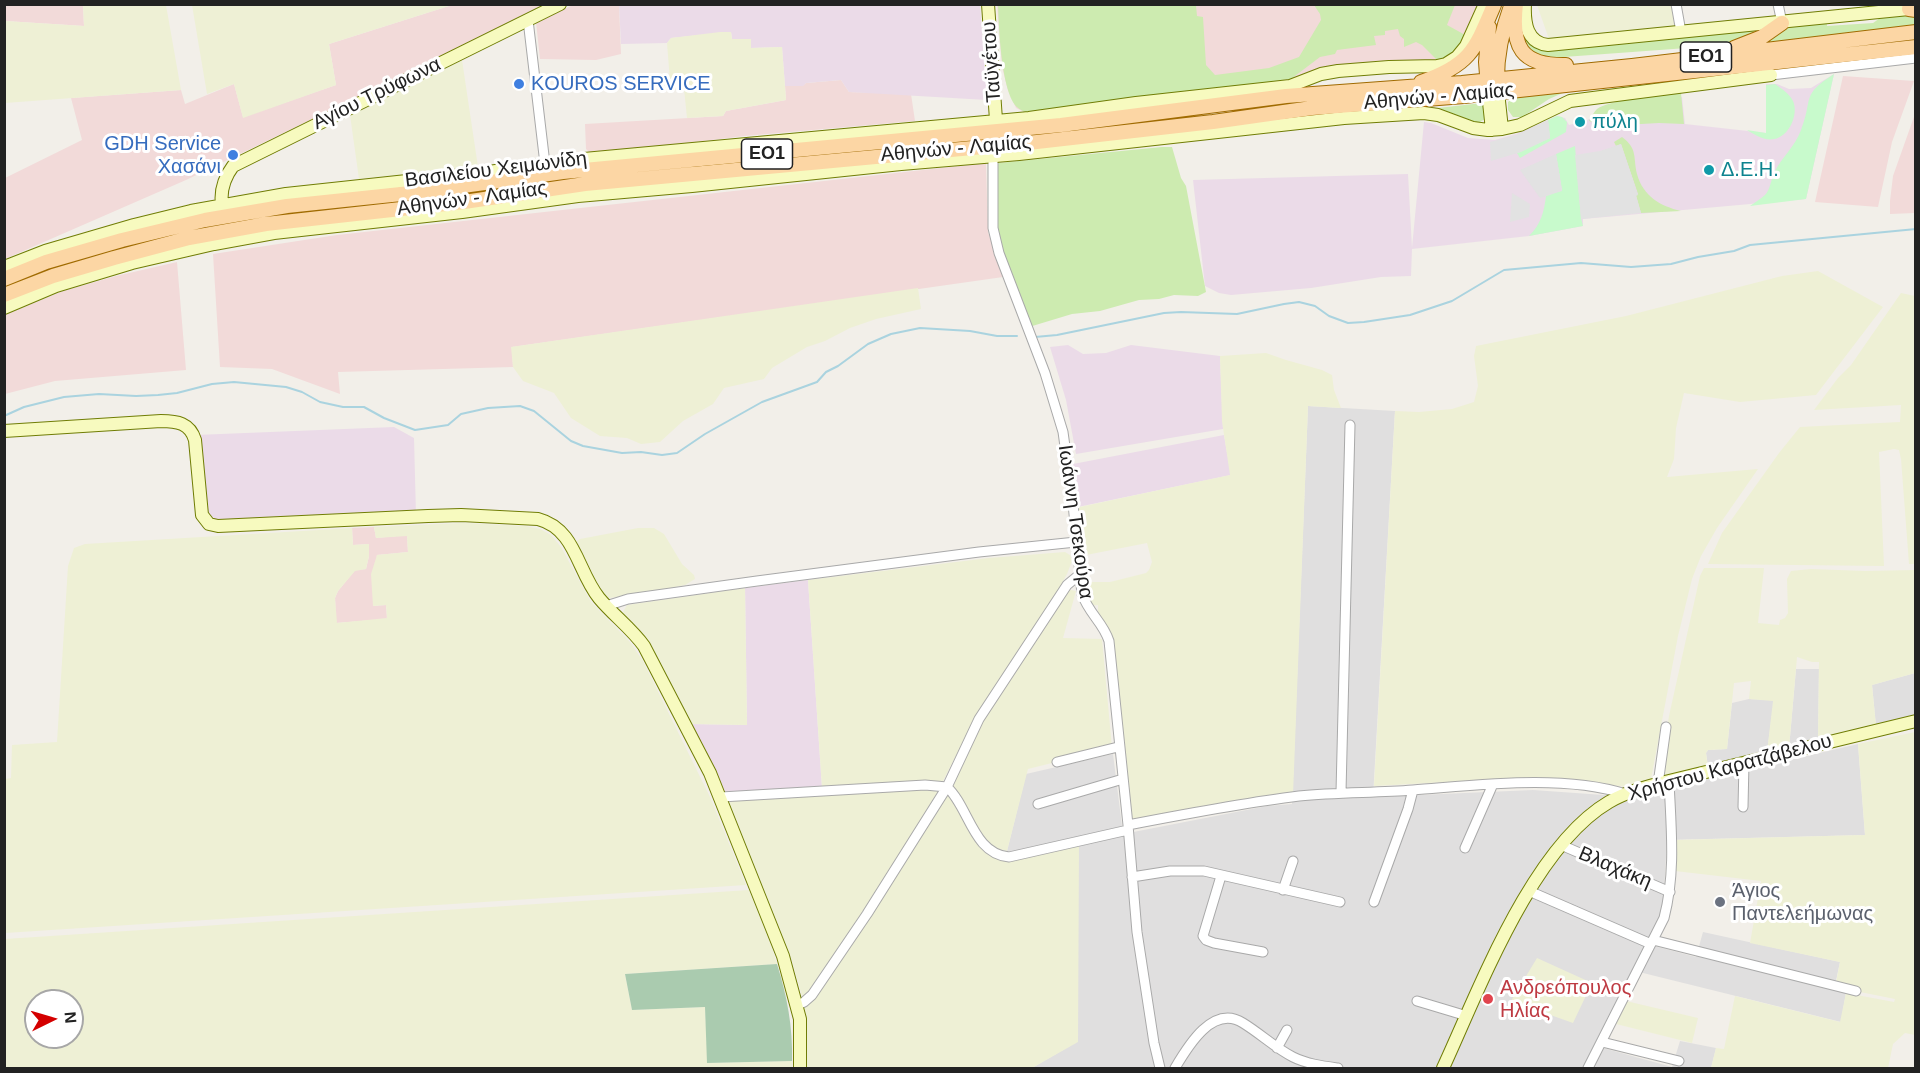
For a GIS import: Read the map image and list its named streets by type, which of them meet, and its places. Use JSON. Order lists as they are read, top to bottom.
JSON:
{
  "streets": {
    "main road": ["ΕΟ1", "Αθηνών - Λαμίας"],
    "street": [
      "Ταϋγέτου",
      "Αγίου Τρύφωνα",
      "Βασιλείου Χειμωνίδη",
      "Ιωάννη Τσεκούρα",
      "Χρήστου Καρατζάβελου",
      "Βλαχάκη"
    ]
  },
  "crossings": [
    ["Ταϋγέτου", "Βασιλείου Χειμωνίδη"],
    ["Αγίου Τρύφωνα", "Βασιλείου Χειμωνίδη"],
    ["Χρήστου Καρατζάβελου", "Βλαχάκη"]
  ],
  "places": [
    "KOUROS SERVICE",
    "πύλη",
    "GDH Service Χασάνι",
    "Δ.Ε.Η.",
    "Άγιος Παντελεήμωνας",
    "Ανδρεόπουλος Ηλίας"
  ],
  "north": "right"
}
